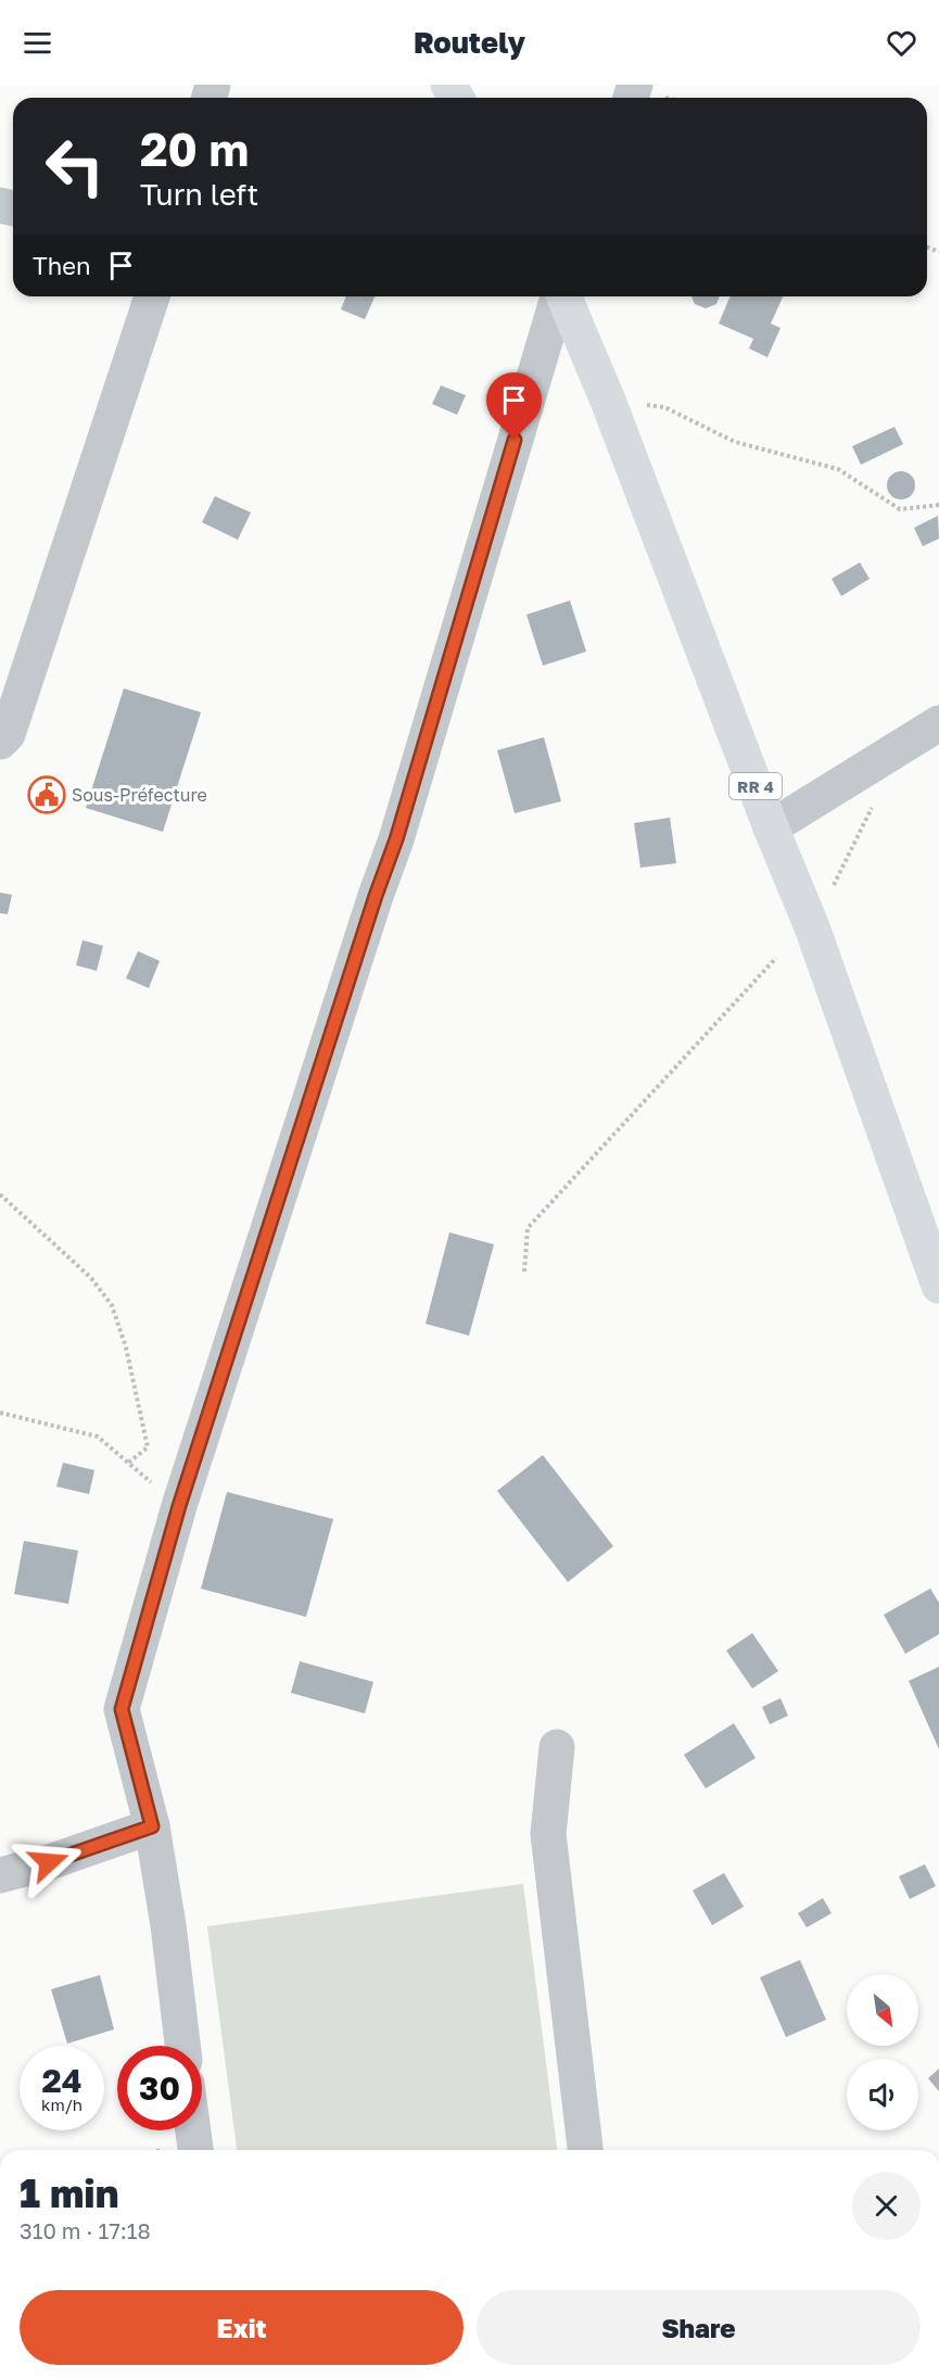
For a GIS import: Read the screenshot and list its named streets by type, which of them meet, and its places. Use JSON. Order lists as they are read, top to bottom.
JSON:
{
  "streets": {
    "main road": ["RR 4"]
  },
  "places": {
    "public building": ["Sous-Préfecture"]
  },
  "north": "bottom right",
  "page": {
    "header": "Routely",
    "turn": ["20 m", "Turn left"],
    "then": "Then",
    "speed": "24 km/h",
    "limit": "30",
    "heading": ["1 min", "310 m · 17:18"],
    "buttons": ["Exit", "Share"]
  }
}
